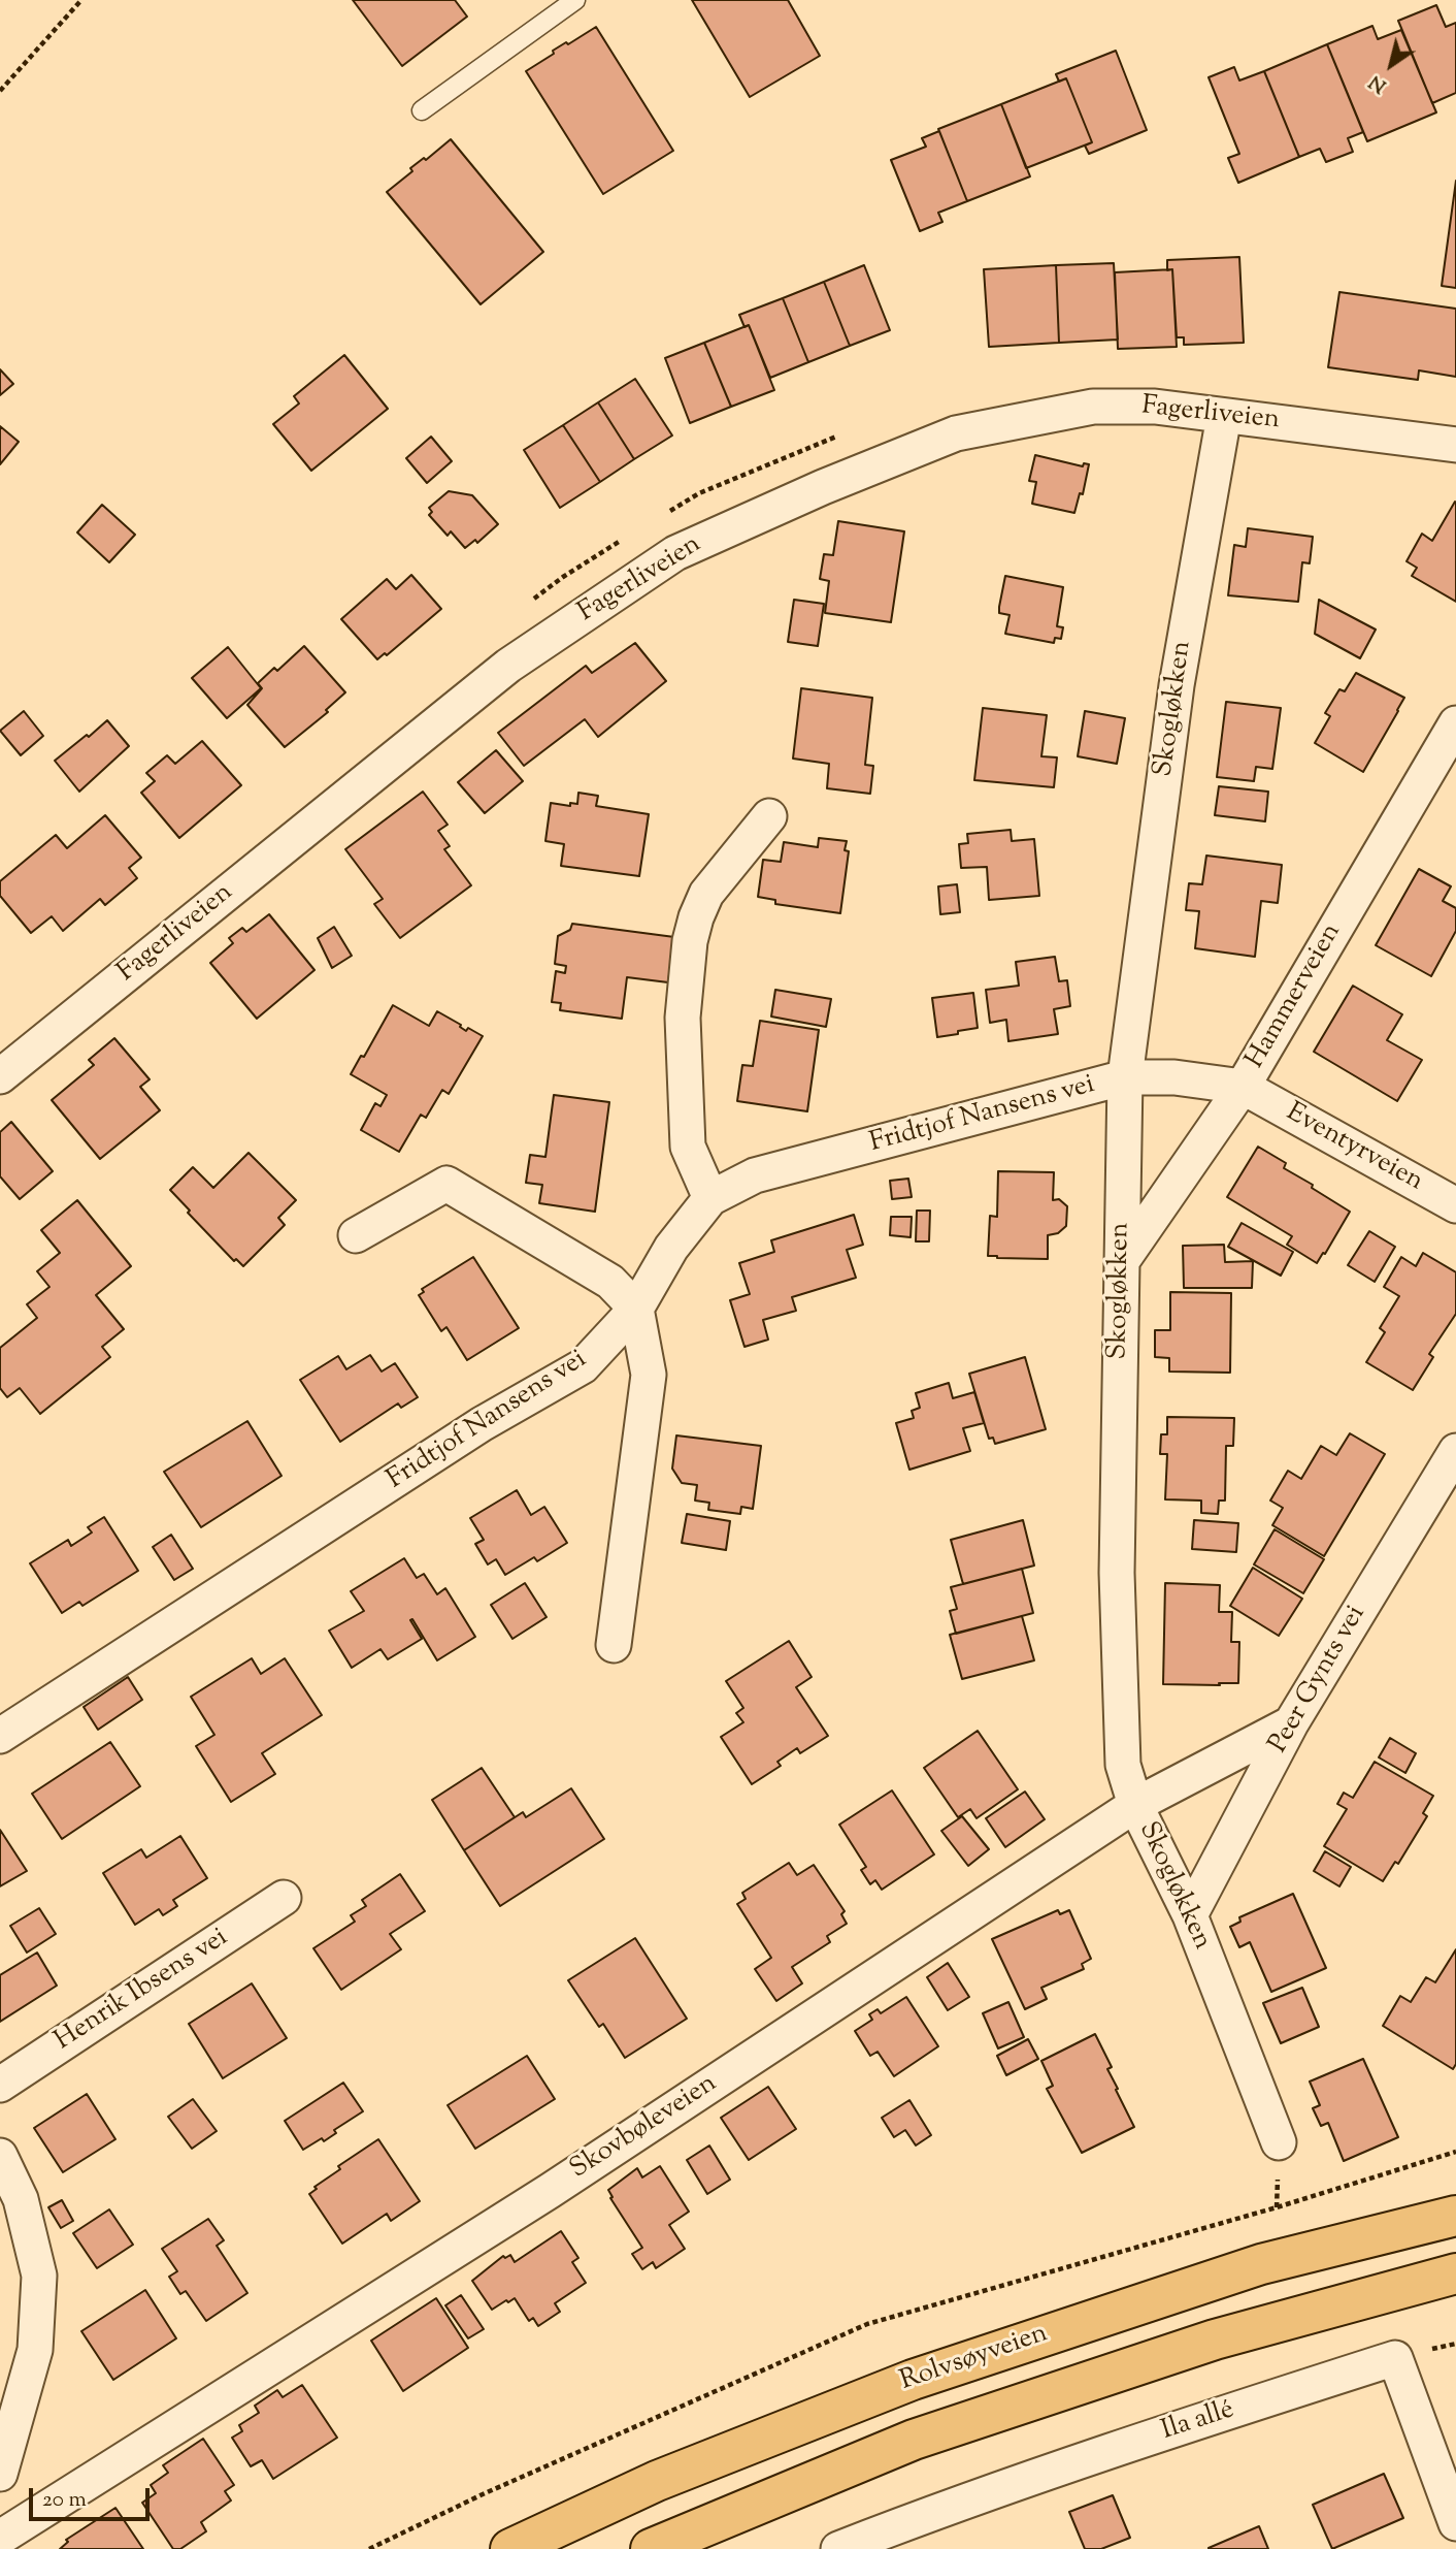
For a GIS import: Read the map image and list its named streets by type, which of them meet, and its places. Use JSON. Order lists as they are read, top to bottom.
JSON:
{
  "streets": {
    "main road": ["Rolvsøyveien"],
    "street": [
      "Fagerliveien",
      "Skogløkken",
      "Hammerveien",
      "Fridtjof Nansens vei",
      "Eventyrveien",
      "Peer Gynts vei",
      "Henrik Ibsens vei",
      "Skovbøleveien",
      "Ila allé"
    ]
  },
  "crossings": [
    ["Fagerliveien", "Skogløkken"],
    ["Skogløkken", "Hammerveien"],
    ["Skogløkken", "Fridtjof Nansens vei"],
    ["Skogløkken", "Eventyrveien"],
    ["Skogløkken", "Peer Gynts vei"],
    ["Skogløkken", "Skovbøleveien"],
    ["Hammerveien", "Eventyrveien"],
    ["Fridtjof Nansens vei", "Eventyrveien"],
    ["Peer Gynts vei", "Skovbøleveien"]
  ],
  "scale_bar": "20 m",
  "north": "bottom left"
}
